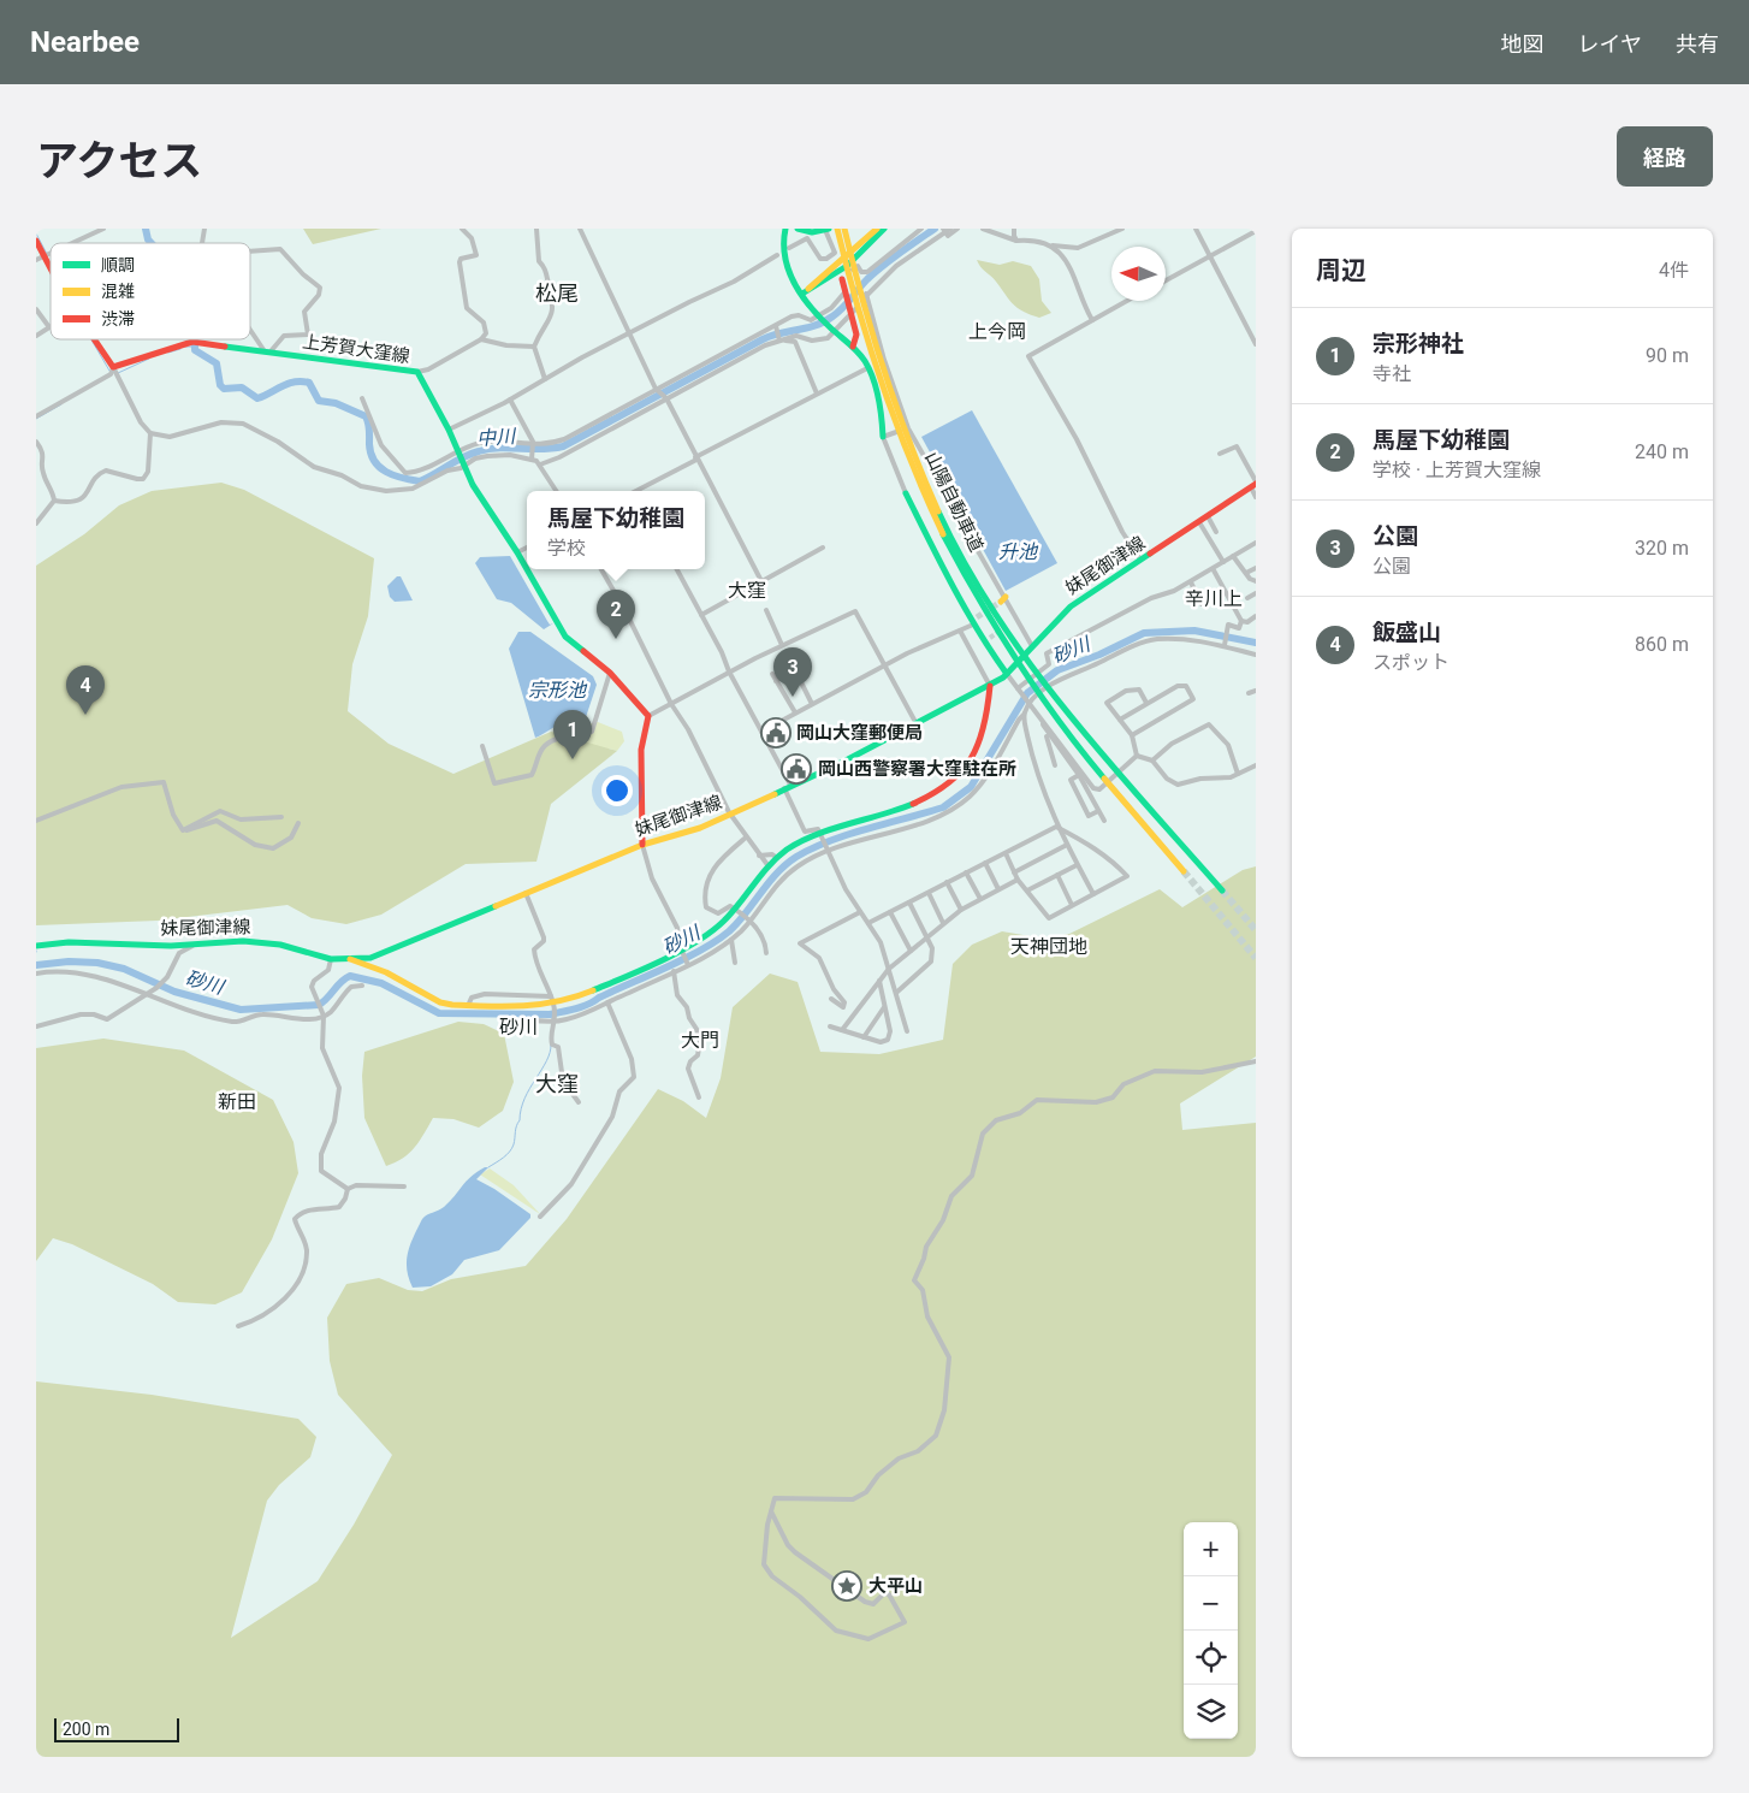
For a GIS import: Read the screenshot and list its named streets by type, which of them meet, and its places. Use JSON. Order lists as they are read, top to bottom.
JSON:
{
  "streets": {
    "main road": ["上芳賀大窪線", "山陽自動車道", "妹尾御津線"]
  },
  "districts": [
    "松尾",
    "上今岡",
    "大窪",
    "辛川上",
    "天神団地",
    "砂川",
    "大門",
    "大窪",
    "新田"
  ],
  "water": [
    "中川",
    "升池",
    "砂川",
    "宗形池"
  ],
  "places": {
    "public building": ["岡山大窪郵便局", "岡山西警察署大窪駐在所"],
    "place": ["大平山"]
  },
  "legend": ["順調", "混雑", "渋滞"],
  "scale_bar": "200 m",
  "north": "left",
  "page": {
    "header": "Nearbee",
    "nav": ["地図", "レイヤ", "共有"],
    "title": "アクセス",
    "buttons": "経路",
    "heading": ["周辺", "4件"],
    "list": [
      {
        "mark": "1",
        "name": "宗形神社",
        "note": "寺社",
        "value": "90 m"
      },
      {
        "mark": "2",
        "name": "馬屋下幼稚園",
        "note": "学校 · 上芳賀大窪線",
        "value": "240 m"
      },
      {
        "mark": "3",
        "name": "公園",
        "note": "公園",
        "value": "320 m"
      },
      {
        "mark": "4",
        "name": "飯盛山",
        "note": "スポット",
        "value": "860 m"
      }
    ],
    "popup": ["馬屋下幼稚園", "学校"],
    "pins": [
      "2",
      "3",
      "4",
      "1"
    ],
    "map_buttons": ["+", "−"],
    "scale": "200 m"
  }
}
